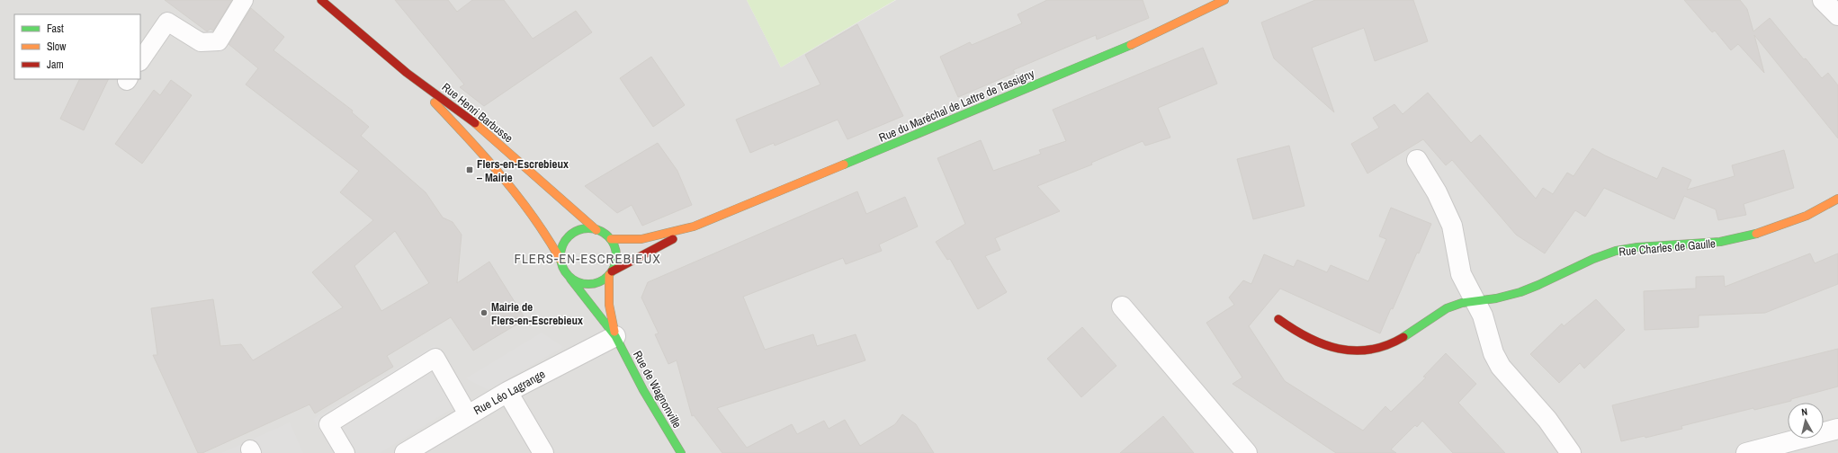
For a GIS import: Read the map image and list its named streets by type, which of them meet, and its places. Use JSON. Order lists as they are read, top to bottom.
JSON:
{
  "streets": {
    "street": [
      "Rue du Maréchal de Lattre de Tassigny",
      "Rue Henri Barbusse",
      "Rue Charles de Gaulle",
      "Rue de Wagnonville",
      "Rue Léo Lagrange"
    ]
  },
  "crossings": [
    ["Rue du Maréchal de Lattre de Tassigny", "Rue Henri Barbusse"],
    ["Rue du Maréchal de Lattre de Tassigny", "Rue de Wagnonville"],
    ["Rue Henri Barbusse", "Rue de Wagnonville"],
    ["Rue de Wagnonville", "Rue Léo Lagrange"]
  ],
  "districts": ["FLERS-EN-ESCREBIEUX"],
  "places": {
    "transit": ["Flers-en-Escrebieux – Mairie"],
    "other": ["Mairie de Flers-en-Escrebieux"]
  },
  "legend": ["Fast", "Slow", "Jam"],
  "north": "top"
}
